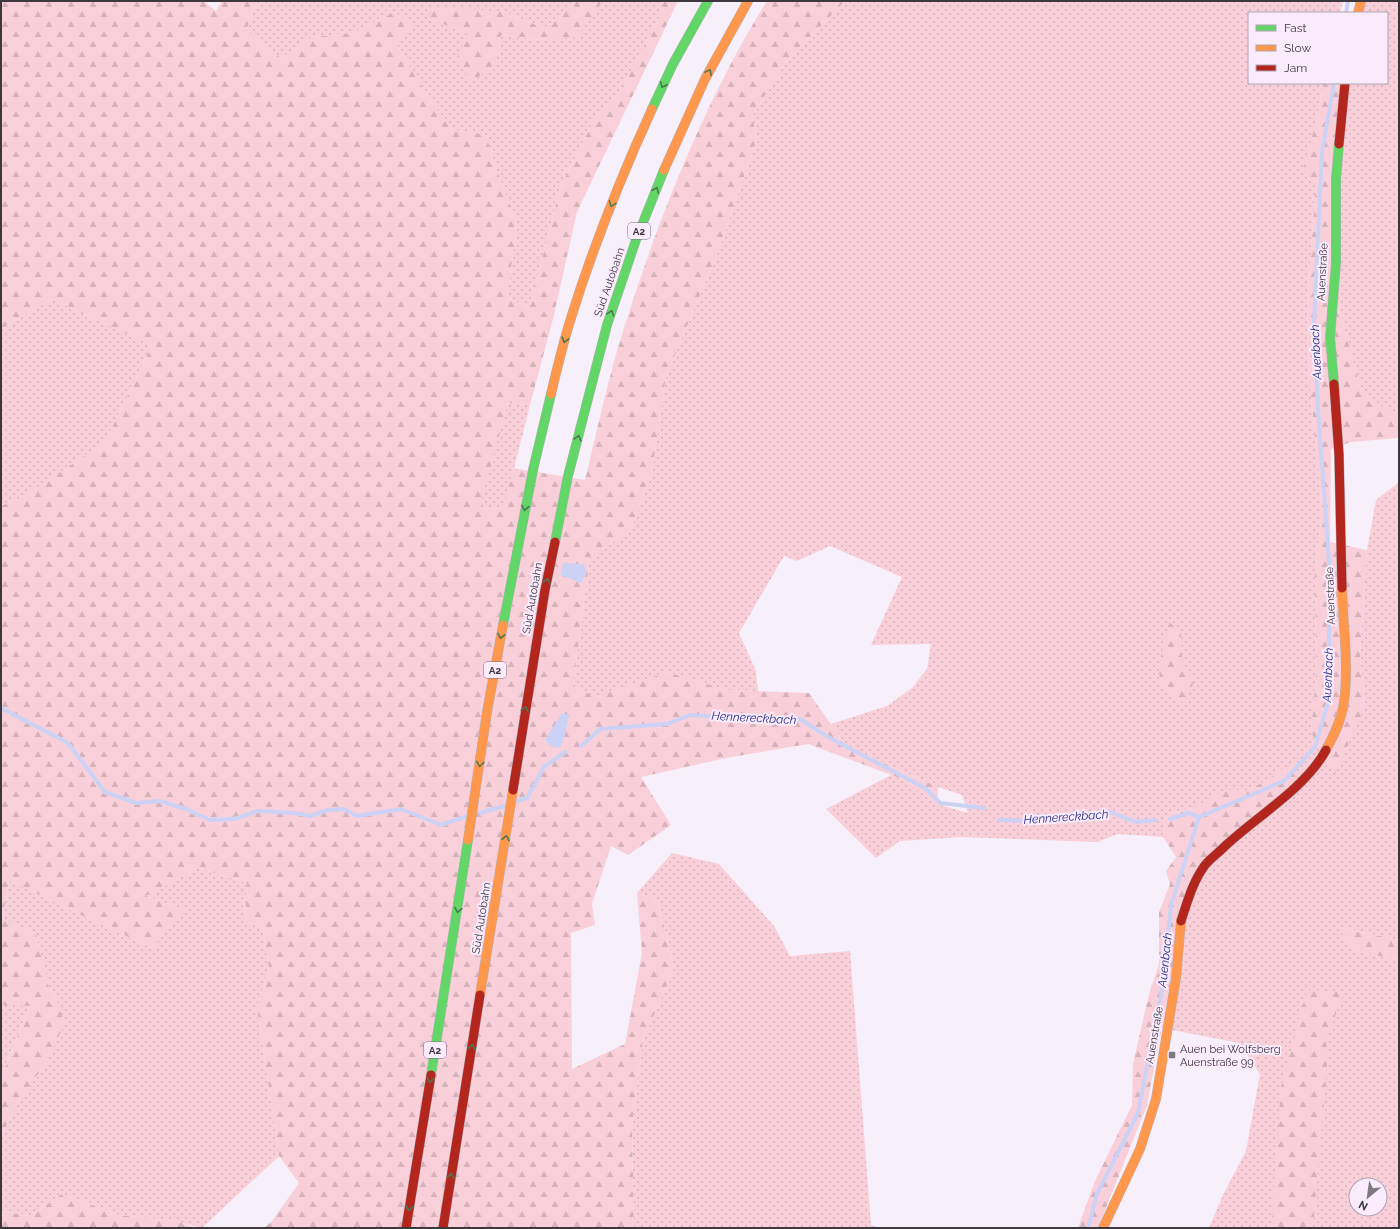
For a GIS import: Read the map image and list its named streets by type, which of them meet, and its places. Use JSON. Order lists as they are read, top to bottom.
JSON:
{
  "streets": {
    "main road": ["A2", "Auenstraße", "Süd Autobahn"]
  },
  "water": ["Auenbach", "Hennereckbach"],
  "places": {
    "transit": ["Auen bei Wolfsberg Auenstraße 99"]
  },
  "legend": ["Fast", "Slow", "Jam"],
  "north": "bottom left"
}
